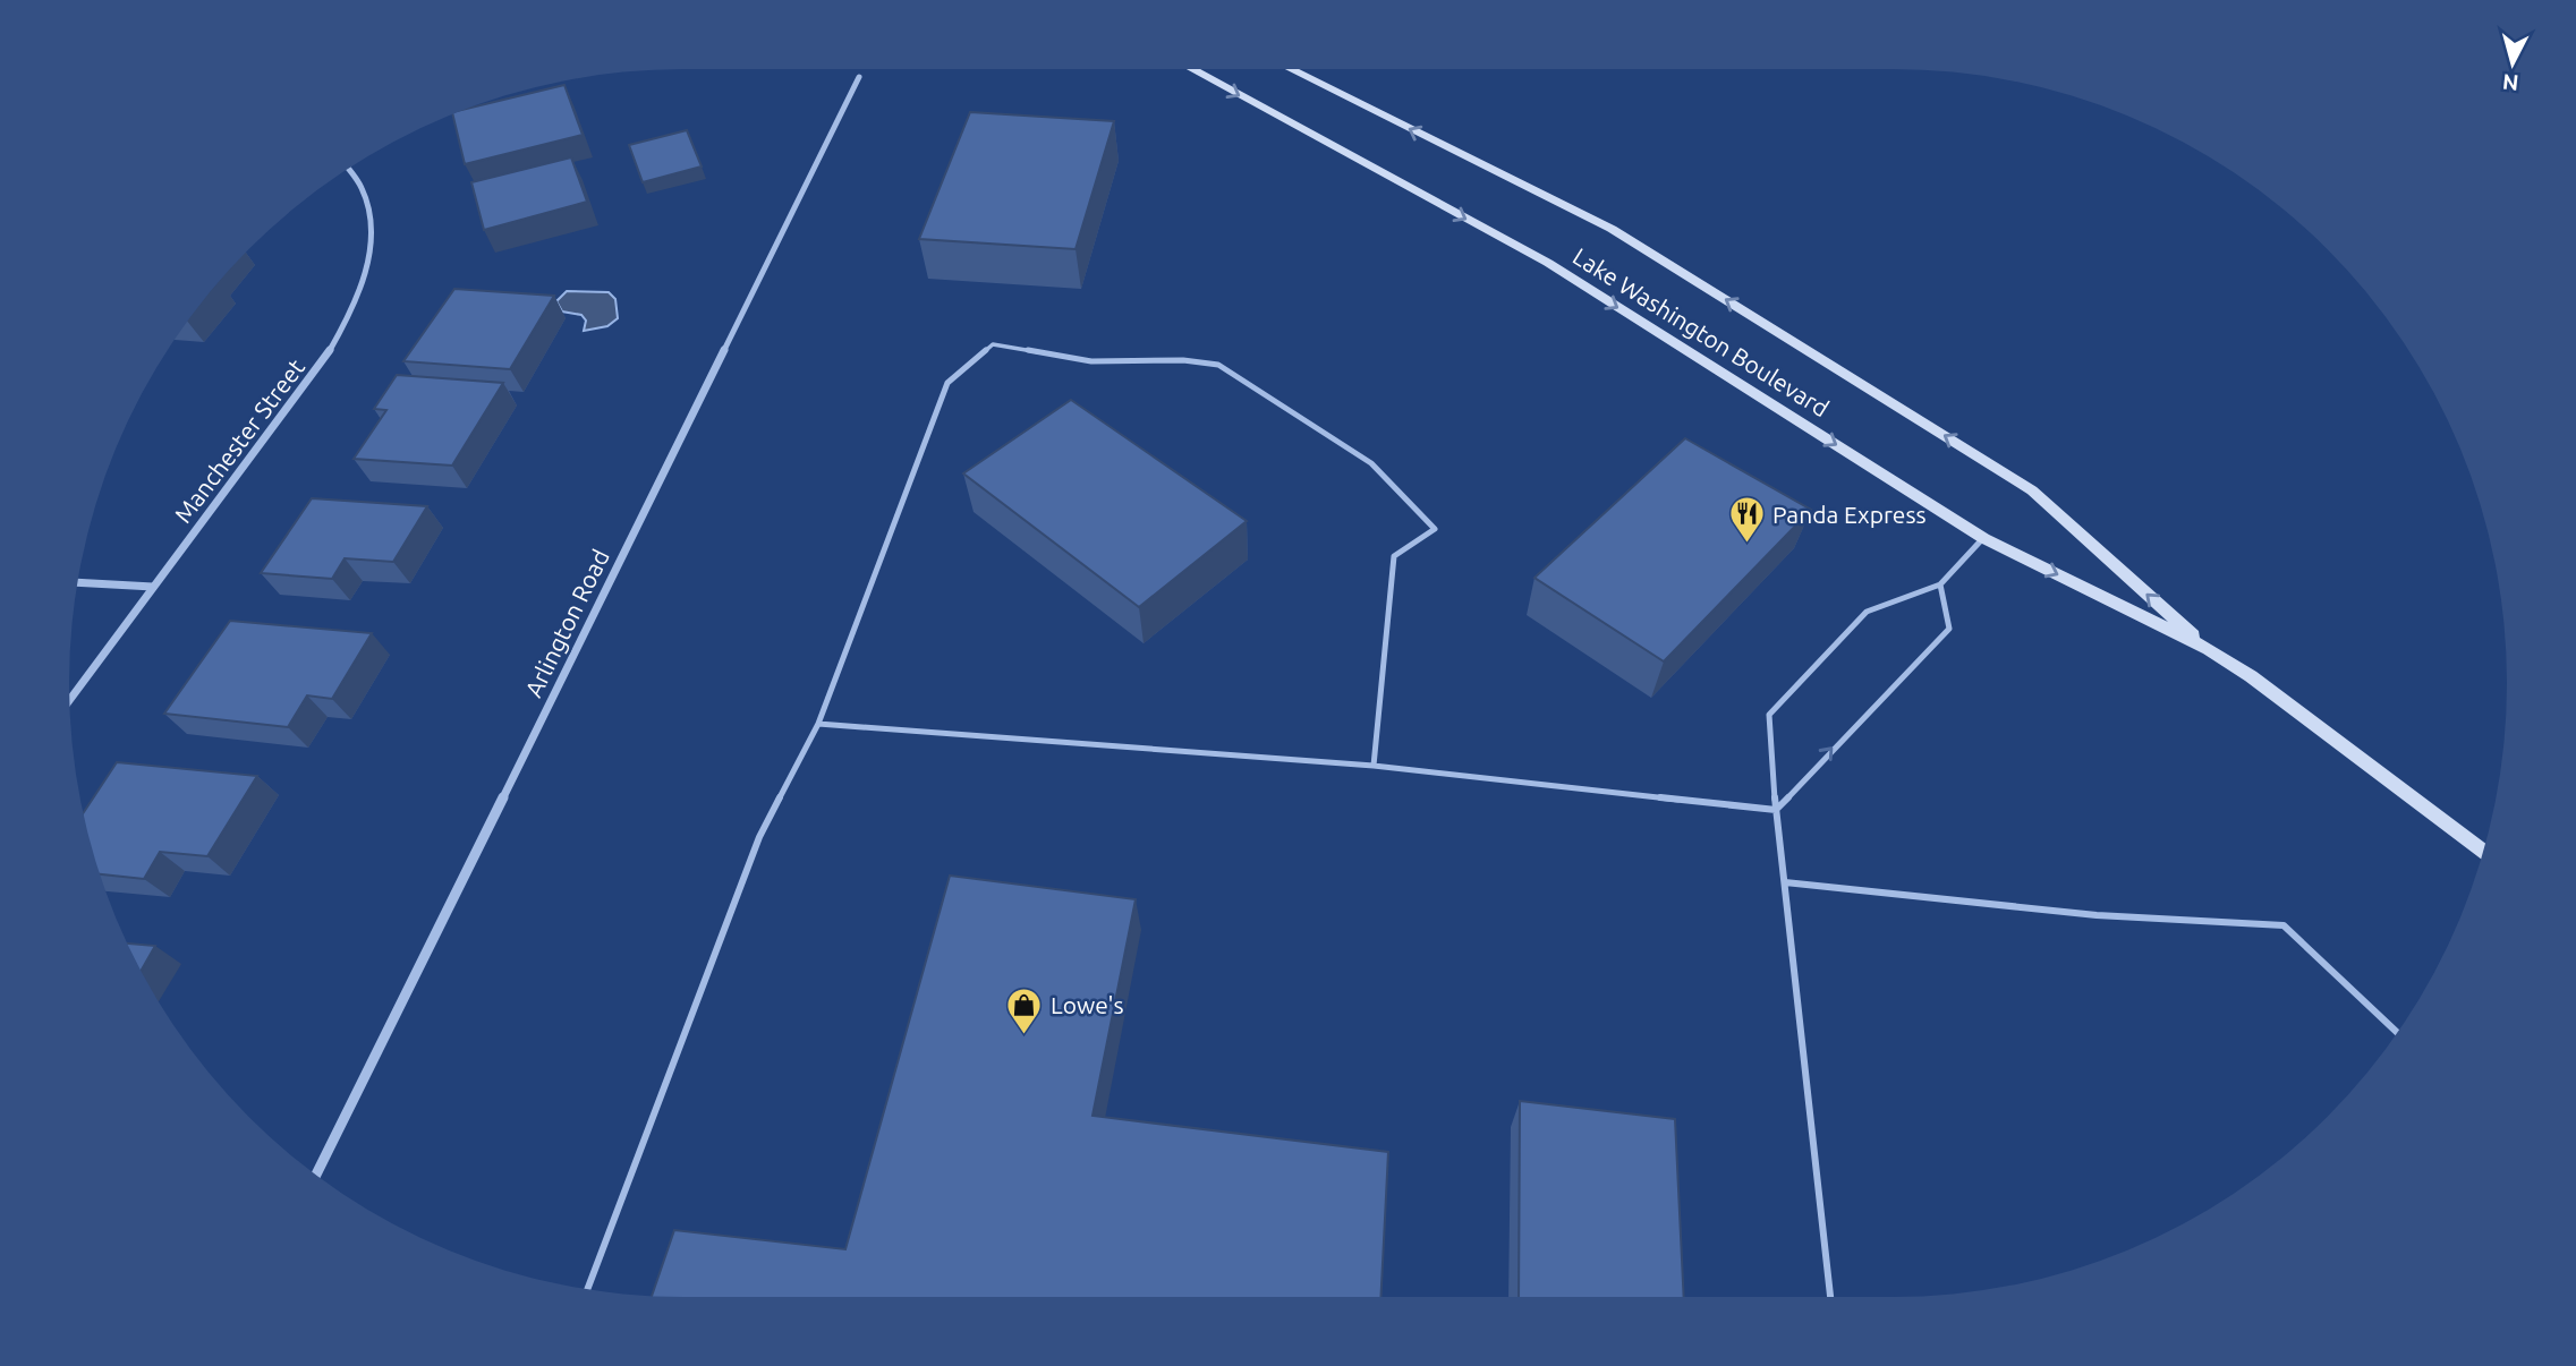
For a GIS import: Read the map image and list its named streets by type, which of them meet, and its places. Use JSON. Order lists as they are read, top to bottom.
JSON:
{
  "streets": {
    "main road": ["Lake Washington Boulevard"],
    "street": ["Manchester Street", "Arlington Road"]
  },
  "places": {
    "restaurant": ["Panda Express"],
    "shop": ["Lowe's"]
  },
  "north": "bottom"
}
